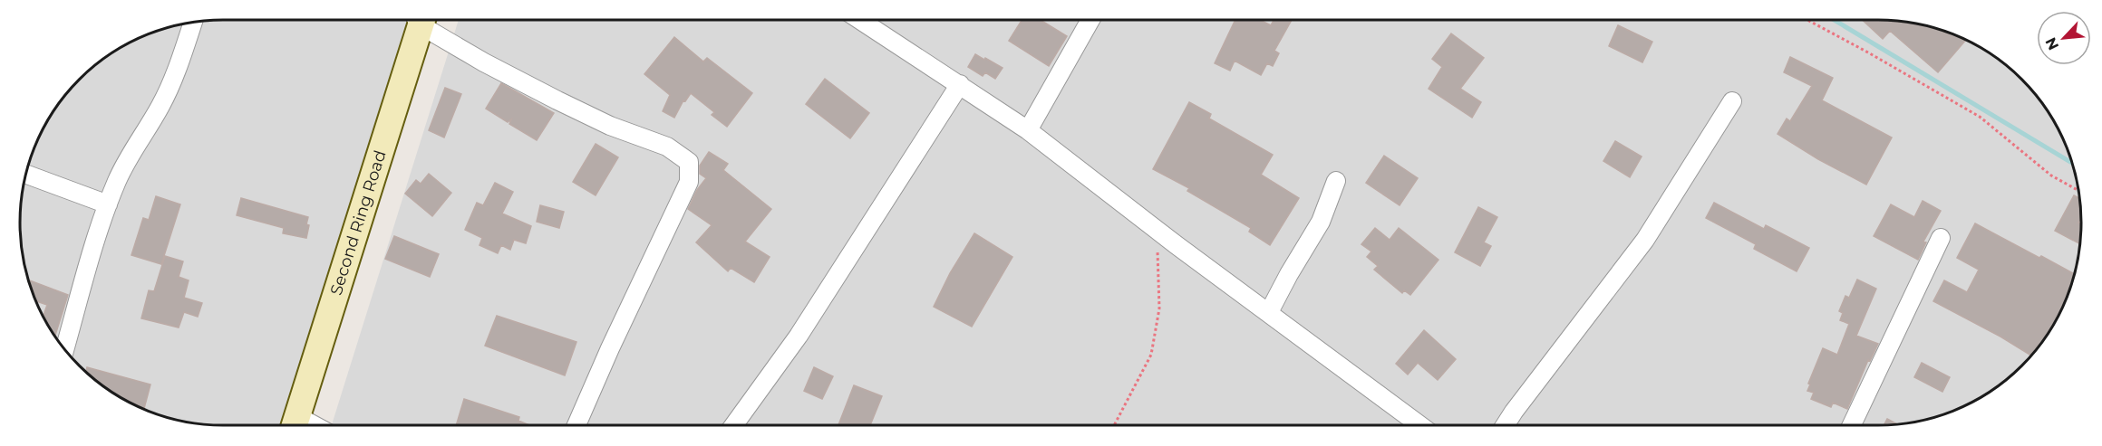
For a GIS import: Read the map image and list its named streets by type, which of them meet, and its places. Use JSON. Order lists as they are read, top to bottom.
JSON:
{
  "streets": {
    "street": ["Second Ring Road"]
  },
  "north": "bottom left"
}
